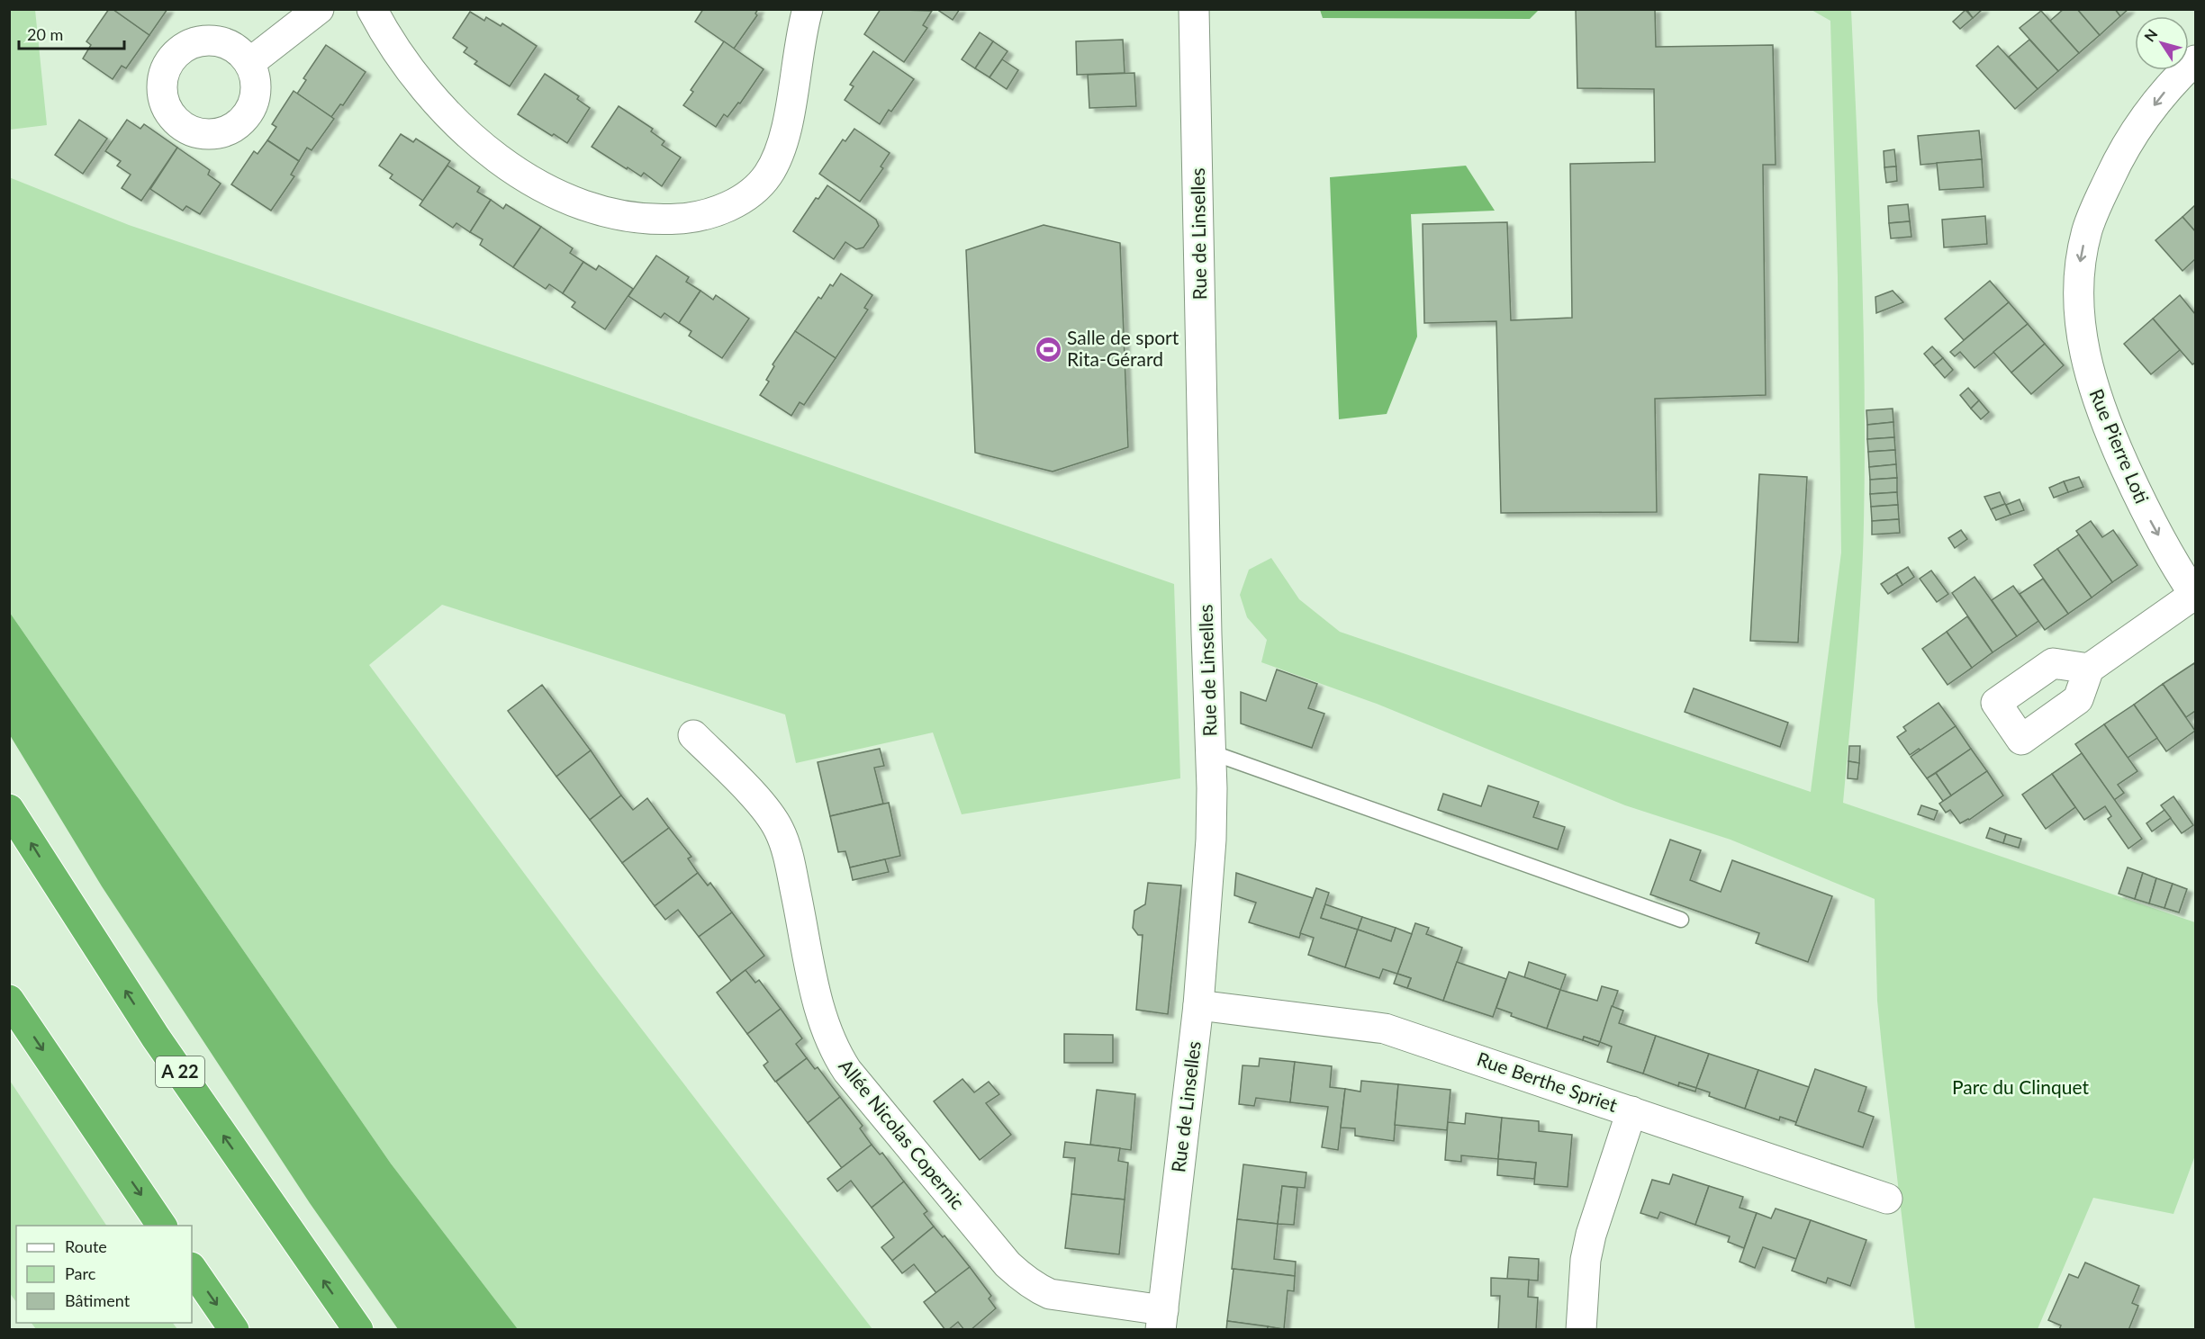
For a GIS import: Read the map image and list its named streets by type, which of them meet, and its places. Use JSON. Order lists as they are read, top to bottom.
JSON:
{
  "streets": {
    "highway": ["A 22"],
    "street": [
      "Rue de Linselles",
      "Rue Pierre Loti",
      "Rue Berthe Spriet",
      "Allée Nicolas Copernic"
    ]
  },
  "crossings": [
    ["Rue de Linselles", "Rue Berthe Spriet"],
    ["Rue de Linselles", "Allée Nicolas Copernic"]
  ],
  "one_way": ["Rue Pierre Loti"],
  "parks": ["Parc du Clinquet"],
  "places": {
    "sports": ["Salle de sport Rita-Gérard"]
  },
  "legend": ["Route", "Parc", "Bâtiment"],
  "scale_bar": "20 m",
  "north": "top left"
}
